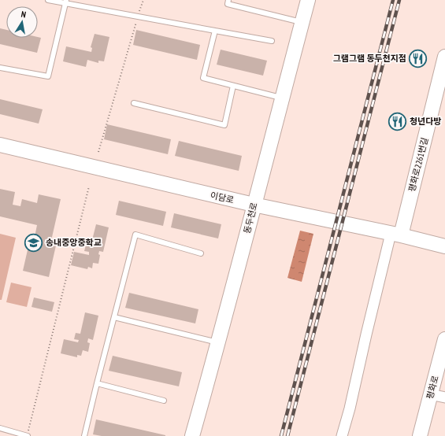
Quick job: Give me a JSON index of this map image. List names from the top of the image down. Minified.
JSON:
{"streets":{"street":["평화로2261번길","이담로","동두천로","평화로"]},"crossings":[["평화로2261번길","이담로"],["이담로","동두천로"]],"places":{"restaurant":["그램그램 동두천지점","청년다방"],"school or university":["송내중앙중학교"]},"north":"top"}
